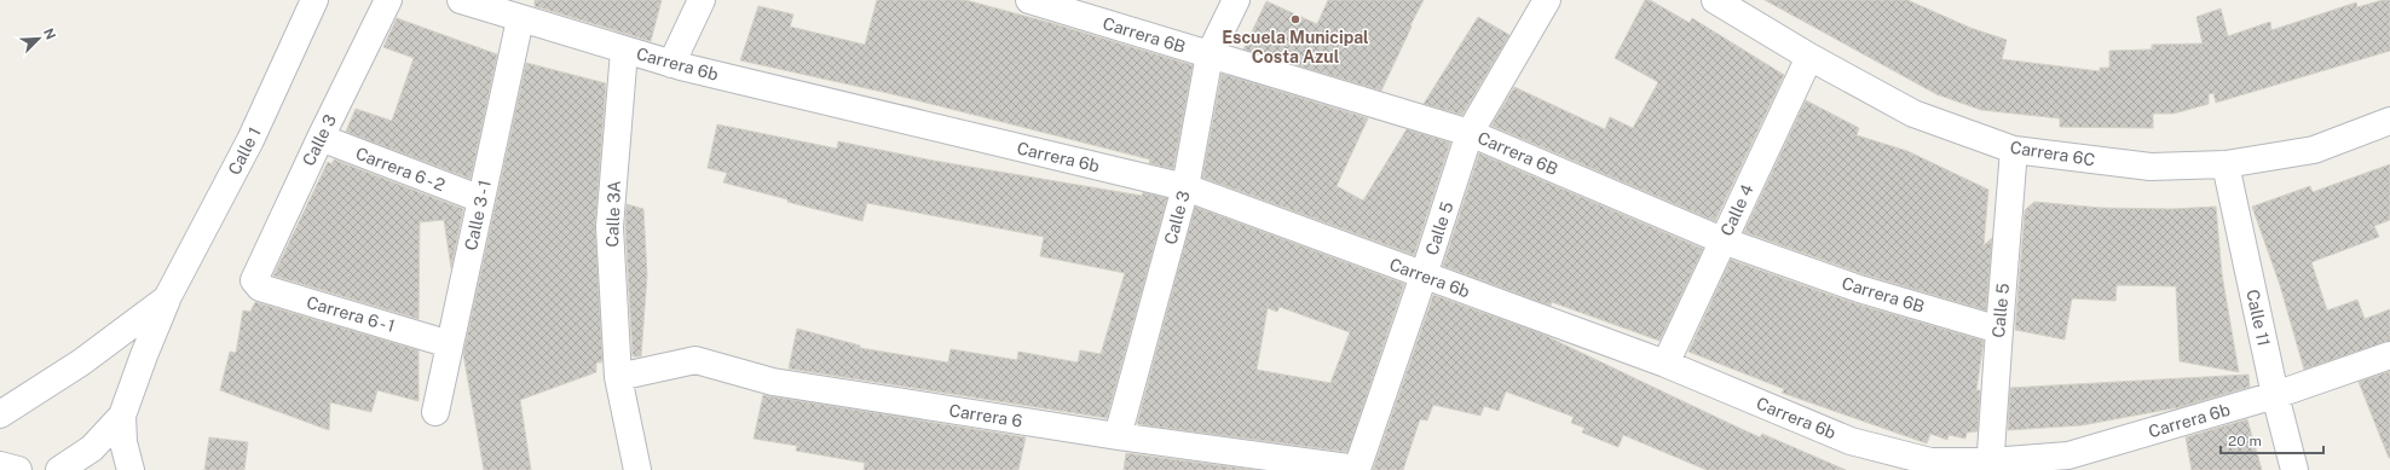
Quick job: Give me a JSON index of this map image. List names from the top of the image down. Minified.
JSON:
{"streets":{"street":["Carrera 6B","Carrera 6b","Calle 3","Calle 1","Carrera 6C","Carrera 6 - 2","Calle 4","Calle 3A","Calle 3 - 1","Calle 5","Carrera 6 - 1","Calle 11","Carrera 6"]},"crossings":[["Carrera 6B","Calle 3"],["Carrera 6B","Calle 4"],["Carrera 6B","Calle 5"],["Carrera 6b","Calle 3"],["Carrera 6b","Calle 4"],["Carrera 6b","Calle 3A"],["Carrera 6b","Calle 3 - 1"],["Carrera 6b","Calle 5"],["Carrera 6b","Calle 11"],["Calle 3","Carrera 6 - 2"],["Calle 3","Carrera 6 - 1"],["Calle 3","Carrera 6"],["Carrera 6C","Calle 4"],["Carrera 6C","Calle 5"],["Carrera 6C","Calle 11"],["Carrera 6 - 2","Calle 3 - 1"],["Calle 3A","Carrera 6"],["Calle 3 - 1","Carrera 6 - 1"],["Calle 5","Carrera 6"]],"places":["Escuela Municipal Costa Azul"],"scale_bar":"20 m","north":"top right"}
